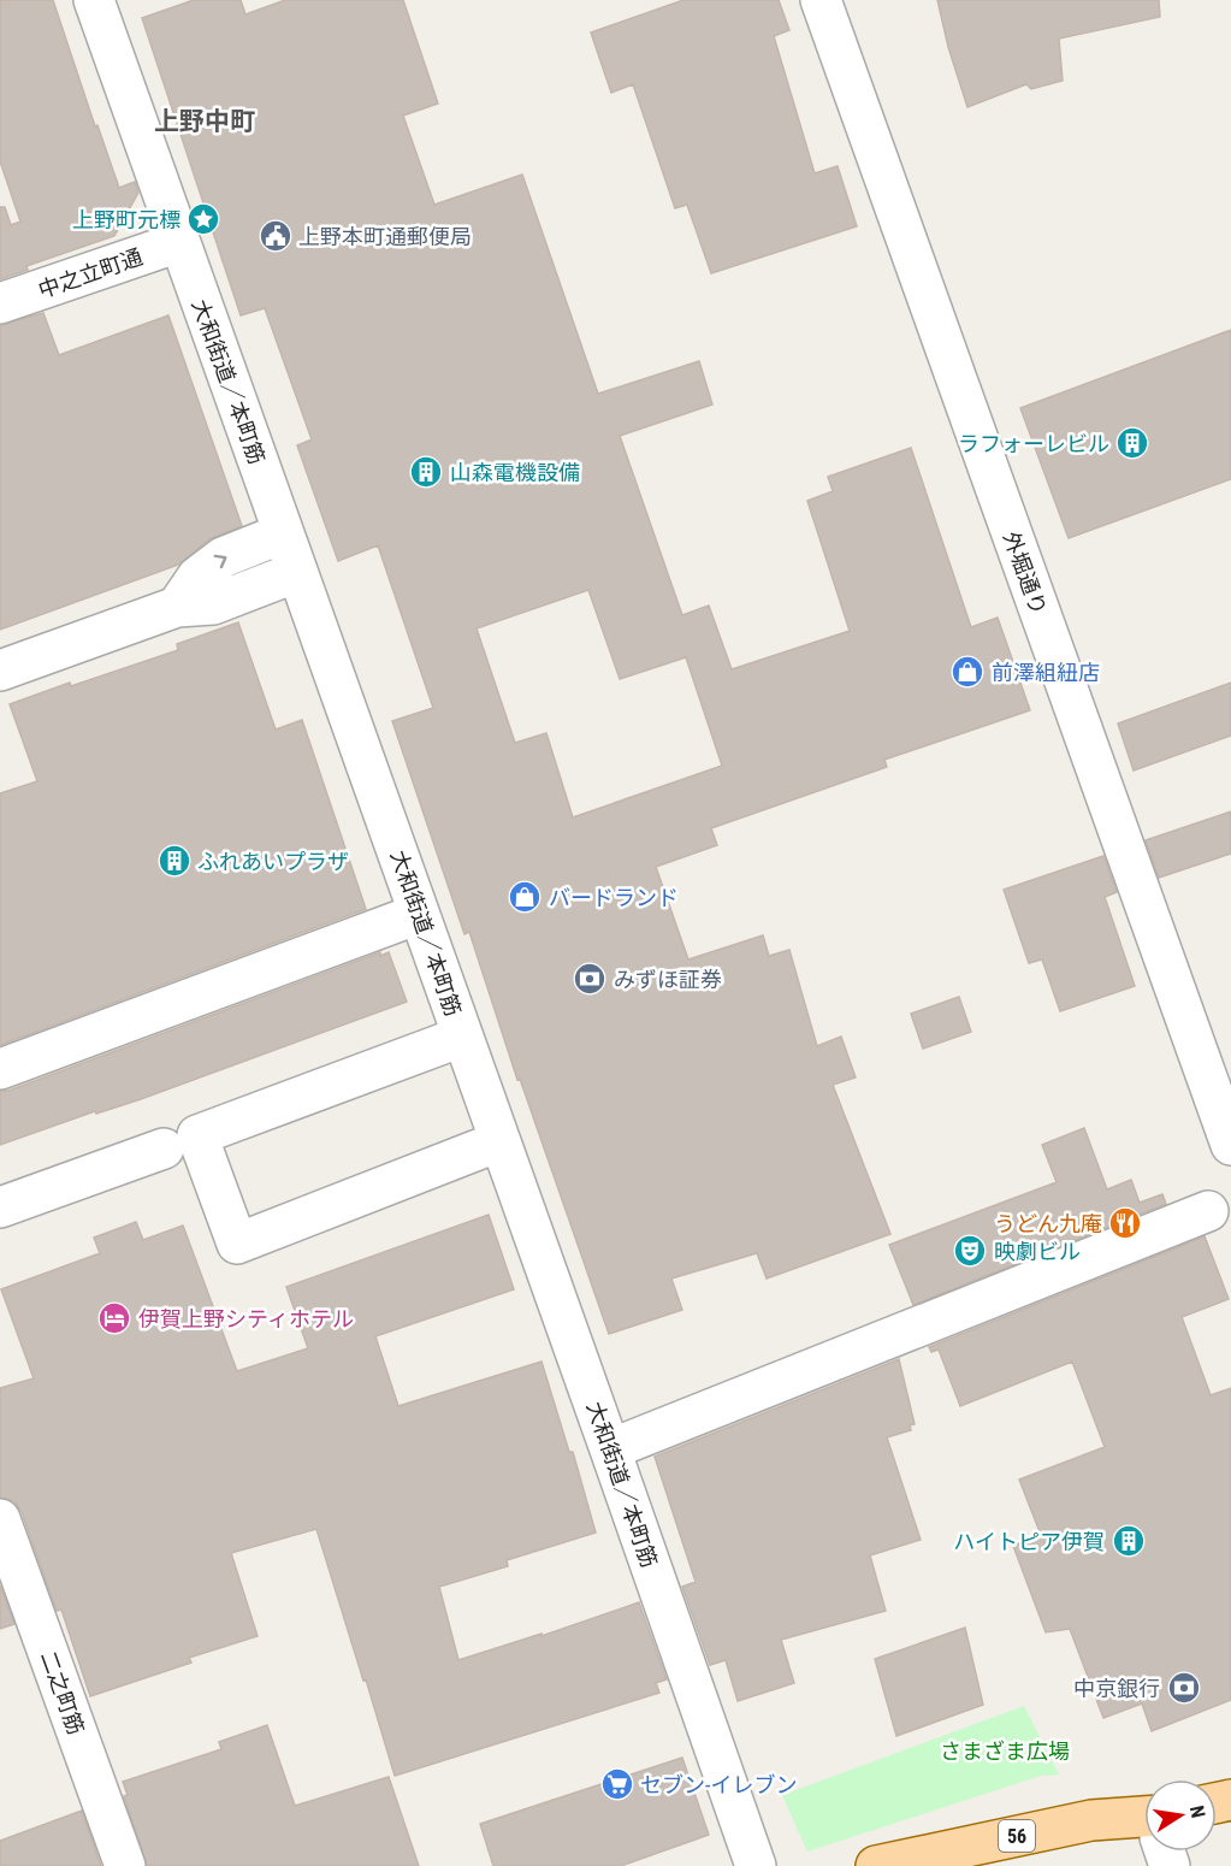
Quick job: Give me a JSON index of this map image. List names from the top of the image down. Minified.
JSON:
{"streets":{"main road":["56"],"street":["中之立町通","大和街道／本町筋","外堀通り","二之町筋"]},"crossings":[["中之立町通","大和街道／本町筋"]],"districts":["上野中町"],"parks":["さまざま広場"],"places":{"place":["上野町元標"],"public building":["上野本町通郵便局"],"building":["ラフォーレビル","山森電機設備","ふれあいプラザ","ハイトピア伊賀"],"shop":["前澤組紐店","バードランド"],"bank":["みずほ証券","中京銀行"],"restaurant":["うどん九庵"],"theatre":["映劇ビル"],"hotel":["伊賀上野シティホテル"],"supermarket":["セブン-イレブン"]},"north":"right"}
